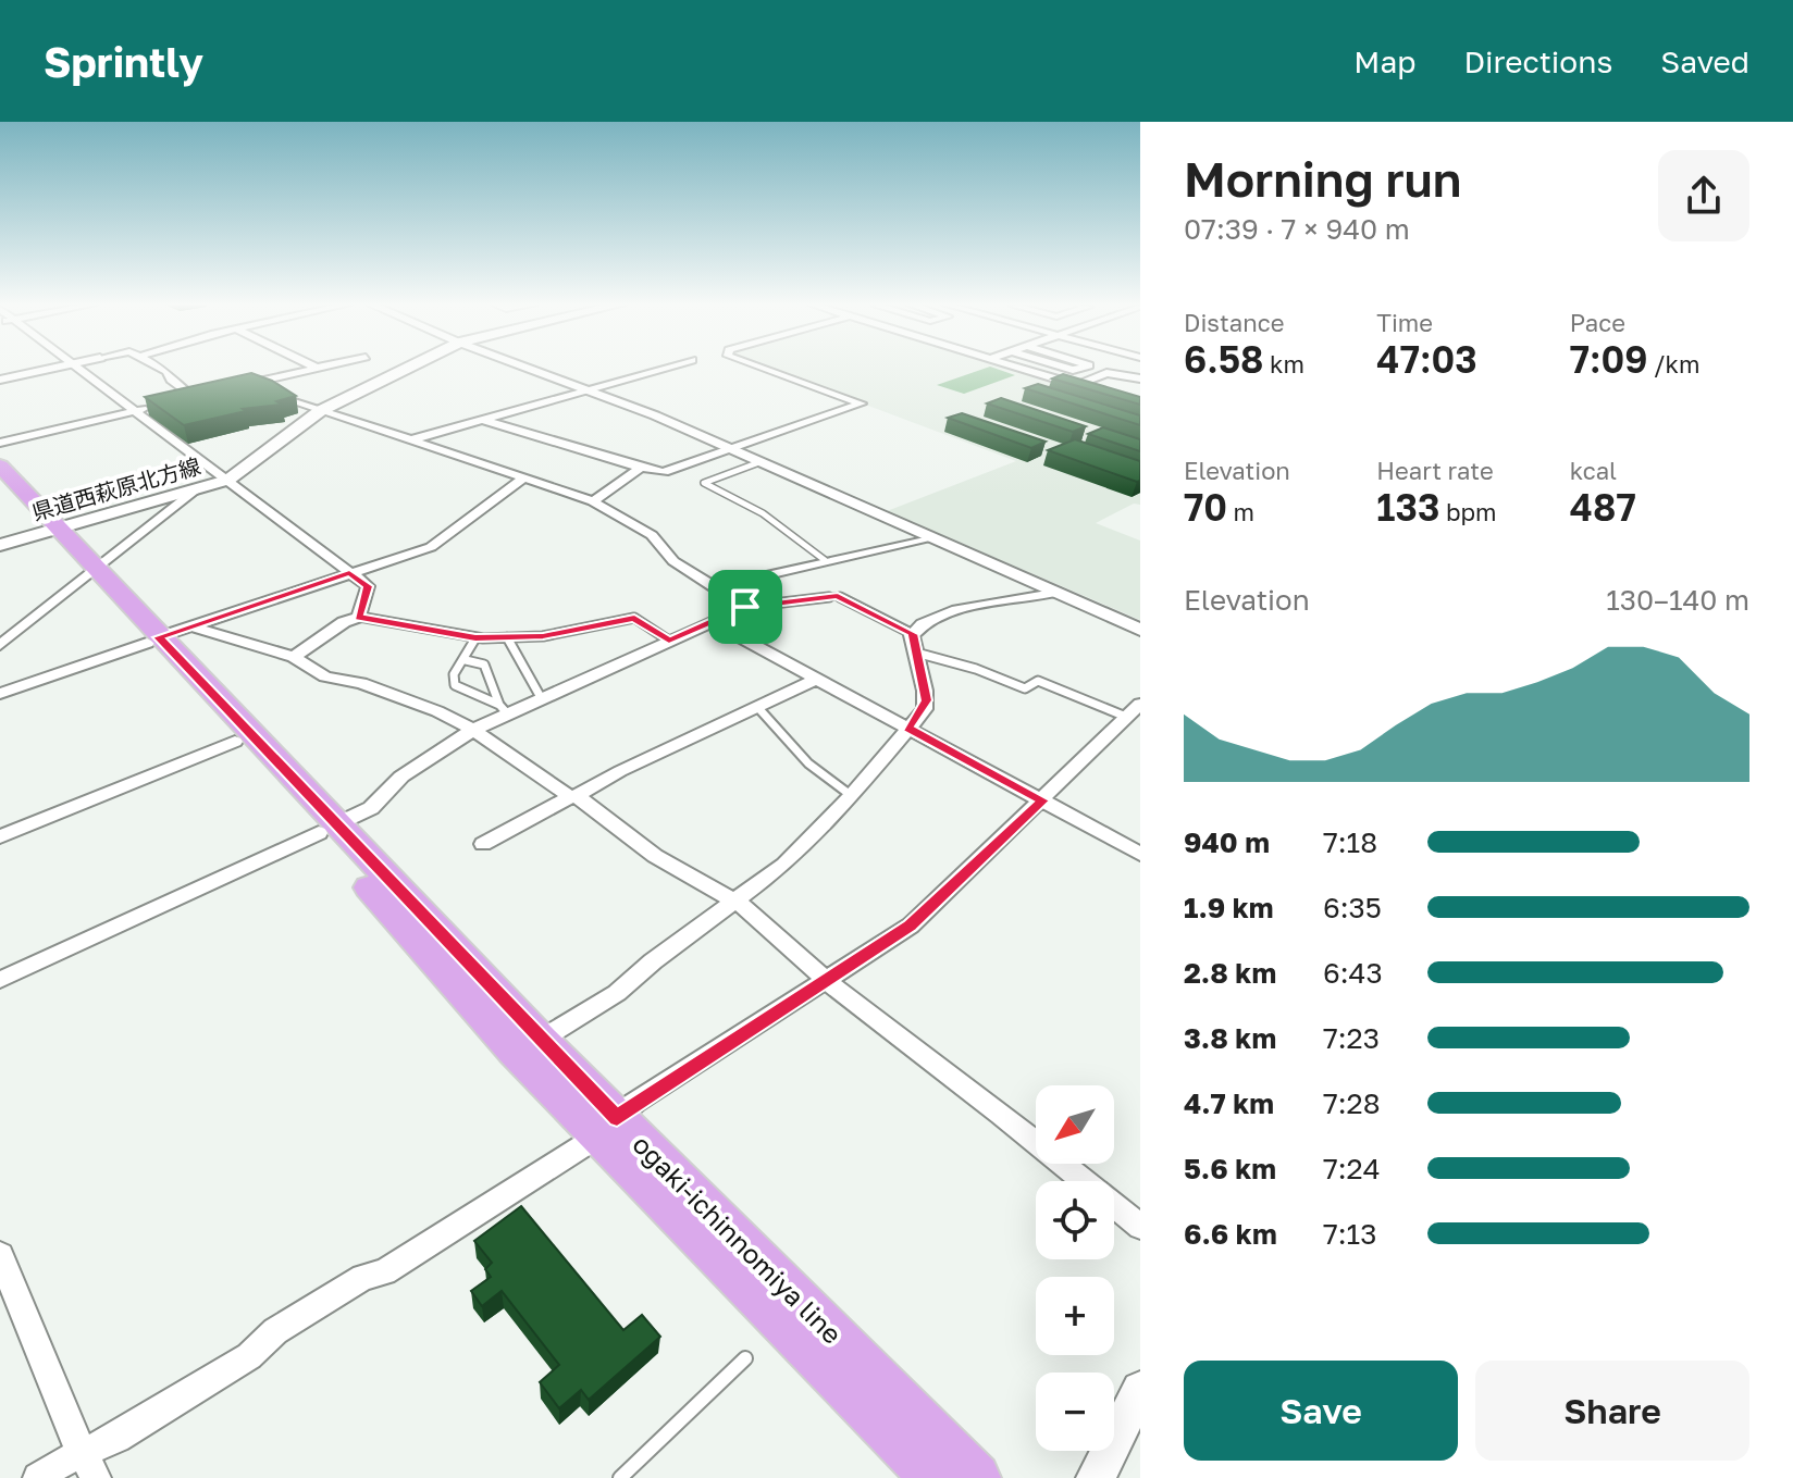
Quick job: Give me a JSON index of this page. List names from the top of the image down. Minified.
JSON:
{"streets":{"main road":["県道西萩原北方線","ogaki-ichinnomiya line"]},"crossings":[["県道西萩原北方線","ogaki-ichinnomiya line"]],"north":"bottom left","page":{"header":"Sprintly","nav":["Map","Directions","Saved"],"heading":["Morning run","07:39 · 7 × 940 m"],"stats":[["Distance","6.58 km"],["Time","47:03"],["Pace","7:09 /km"],["Elevation","70 m"],["Heart rate","133 bpm"],["kcal","487"]],"chart":["Elevation","130–140 m"],"list":[{"name":"940 m","note":"7:18"},{"name":"1.9 km","note":"6:35"},{"name":"2.8 km","note":"6:43"},{"name":"3.8 km","note":"7:23"},{"name":"4.7 km","note":"7:28"},{"name":"5.6 km","note":"7:24"},{"name":"6.6 km","note":"7:13"}],"map_buttons":["+","−"],"buttons":["Save","Share"]}}
